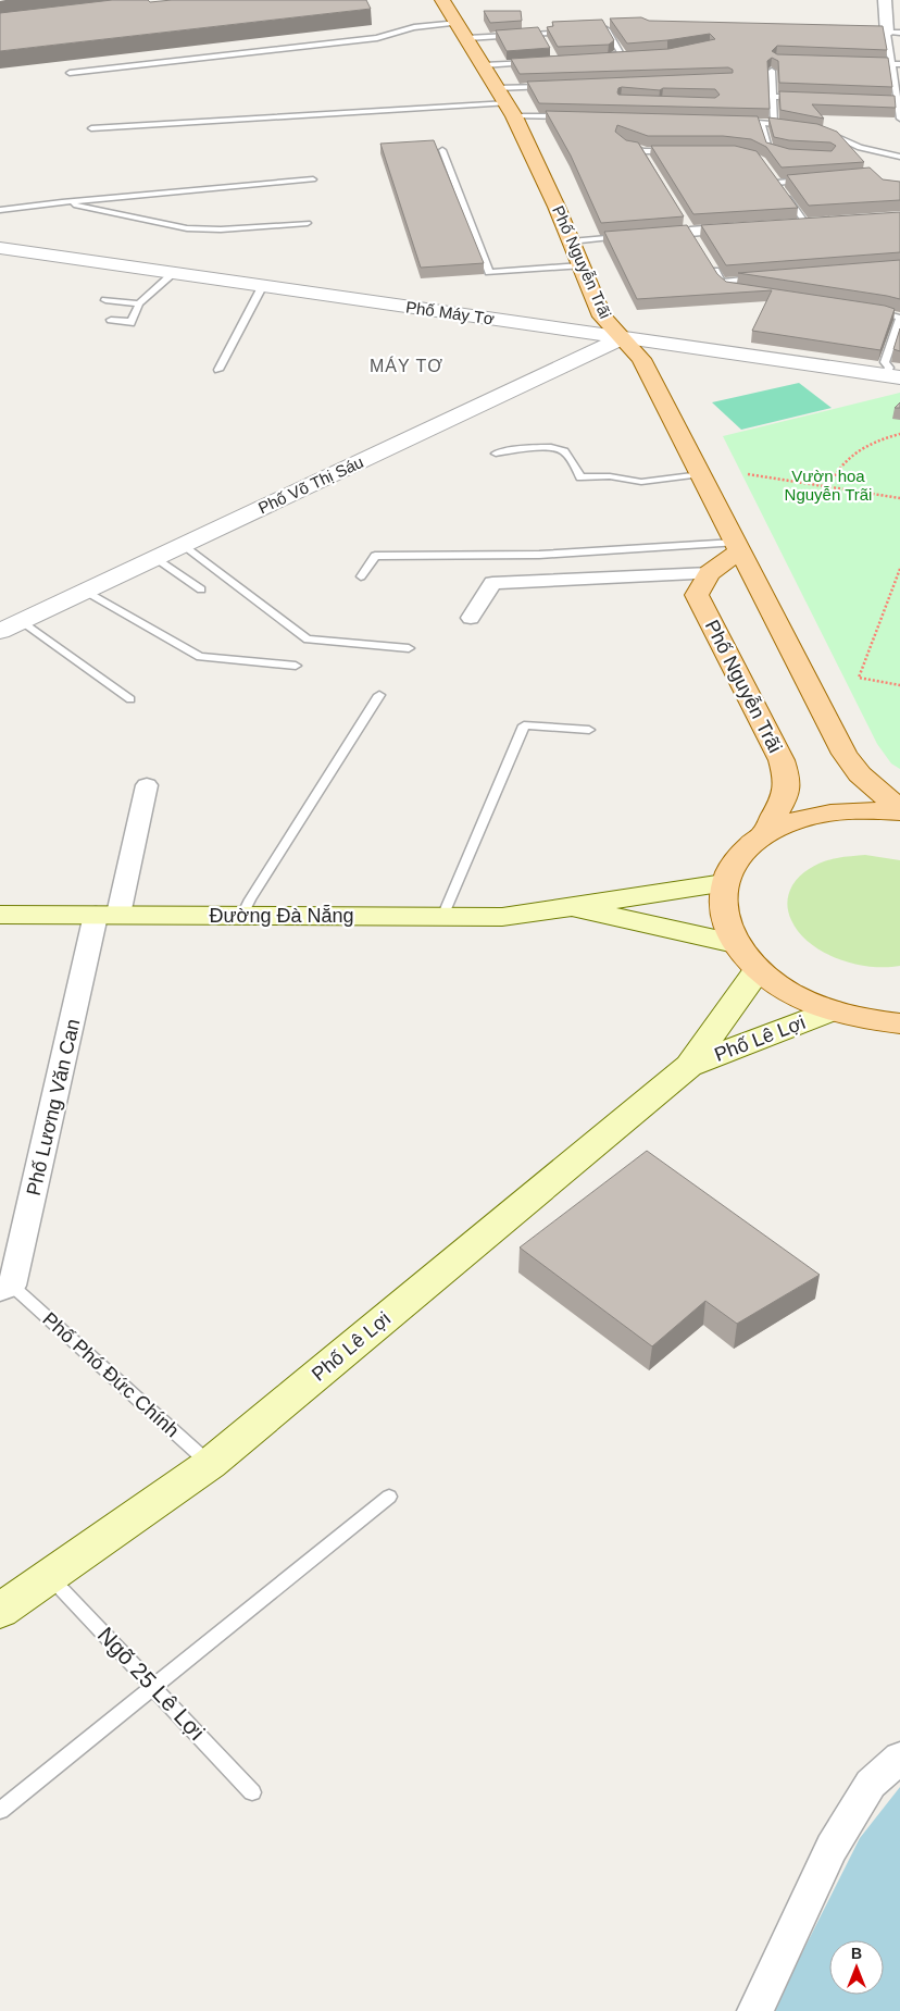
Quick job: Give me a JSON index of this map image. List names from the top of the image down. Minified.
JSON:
{"streets":{"main road":["Phố Nguyễn Trãi","Đường Đà Nẵng","Phố Lê Lợi"],"street":["Phố Máy Tơ","Phố Võ Thị Sáu","Phố Lương Văn Can"],"lane":["Phố Phó Đức Chính","Ngõ 25 Lê Lợi"]},"crossings":[["Phố Nguyễn Trãi","Phố Máy Tơ"],["Phố Nguyễn Trãi","Phố Võ Thị Sáu"],["Phố Máy Tơ","Phố Võ Thị Sáu"],["Đường Đà Nẵng","Phố Lương Văn Can"],["Phố Lê Lợi","Phố Phó Đức Chính"],["Phố Lê Lợi","Ngõ 25 Lê Lợi"],["Phố Lương Văn Can","Phố Phó Đức Chính"]],"districts":["MÁY TƠ"],"parks":["Vườn hoa Nguyễn Trãi"],"north":"top"}
